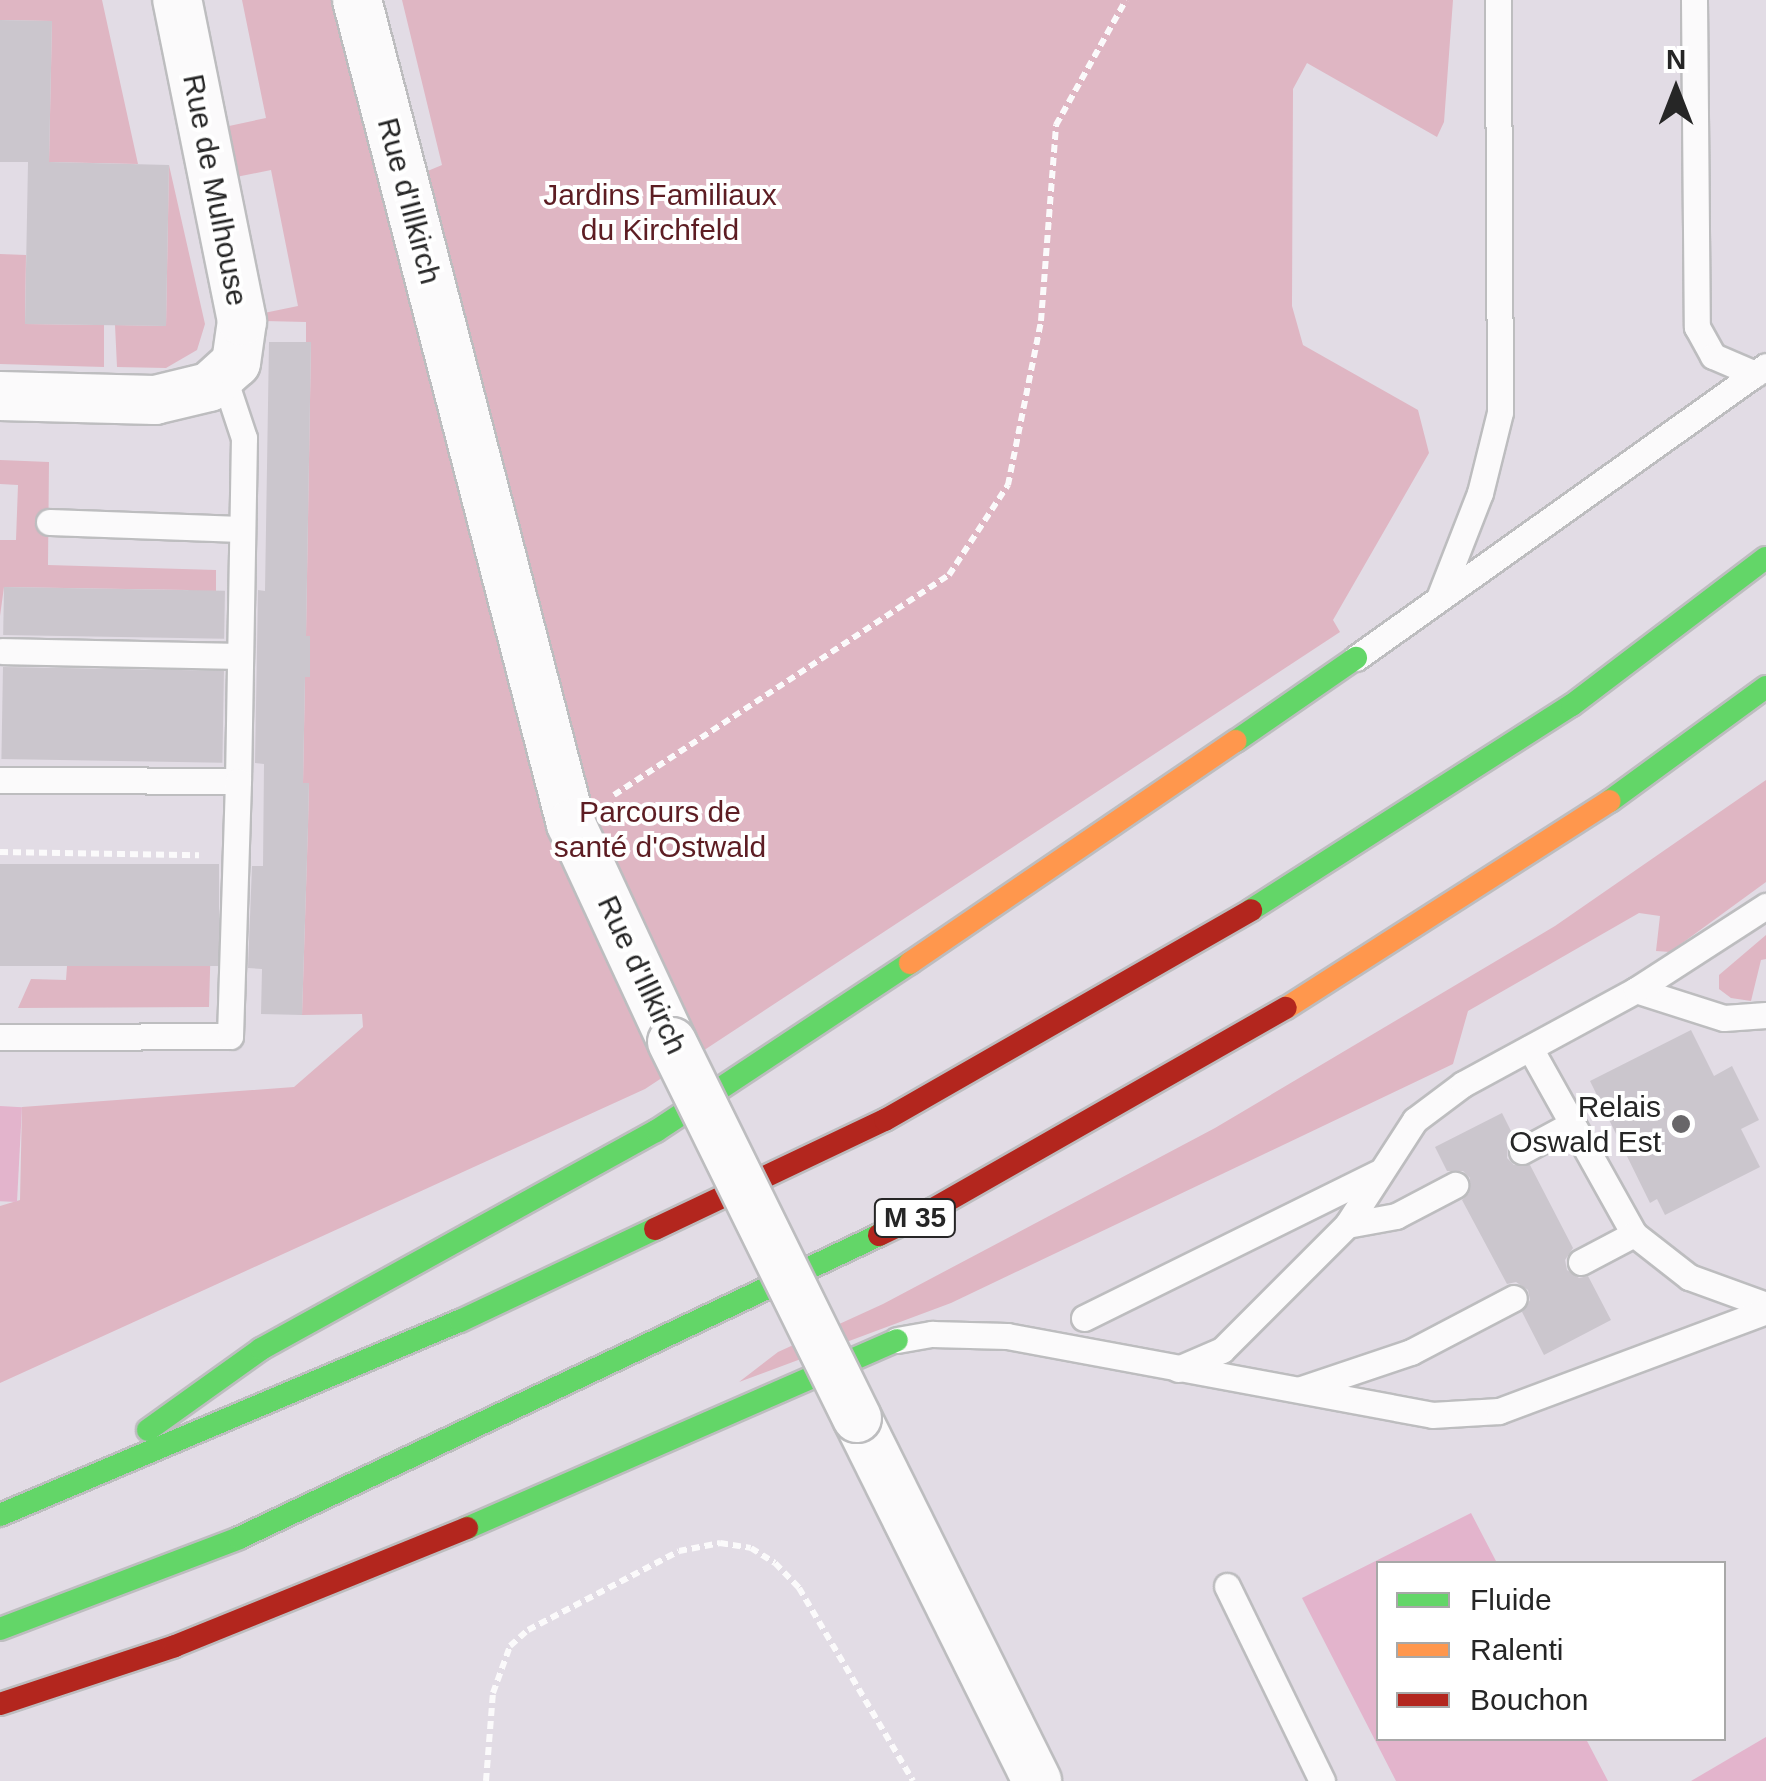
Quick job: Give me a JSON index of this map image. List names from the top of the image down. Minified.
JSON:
{"streets":{"highway":["M 35"],"street":["Rue de Mulhouse","Rue d'Illkirch"]},"parks":["Jardins Familiaux du Kirchfeld","Parcours de santé d'Ostwald"],"places":["Relais Oswald Est"],"legend":["Fluide","Ralenti","Bouchon"],"north":"top"}
